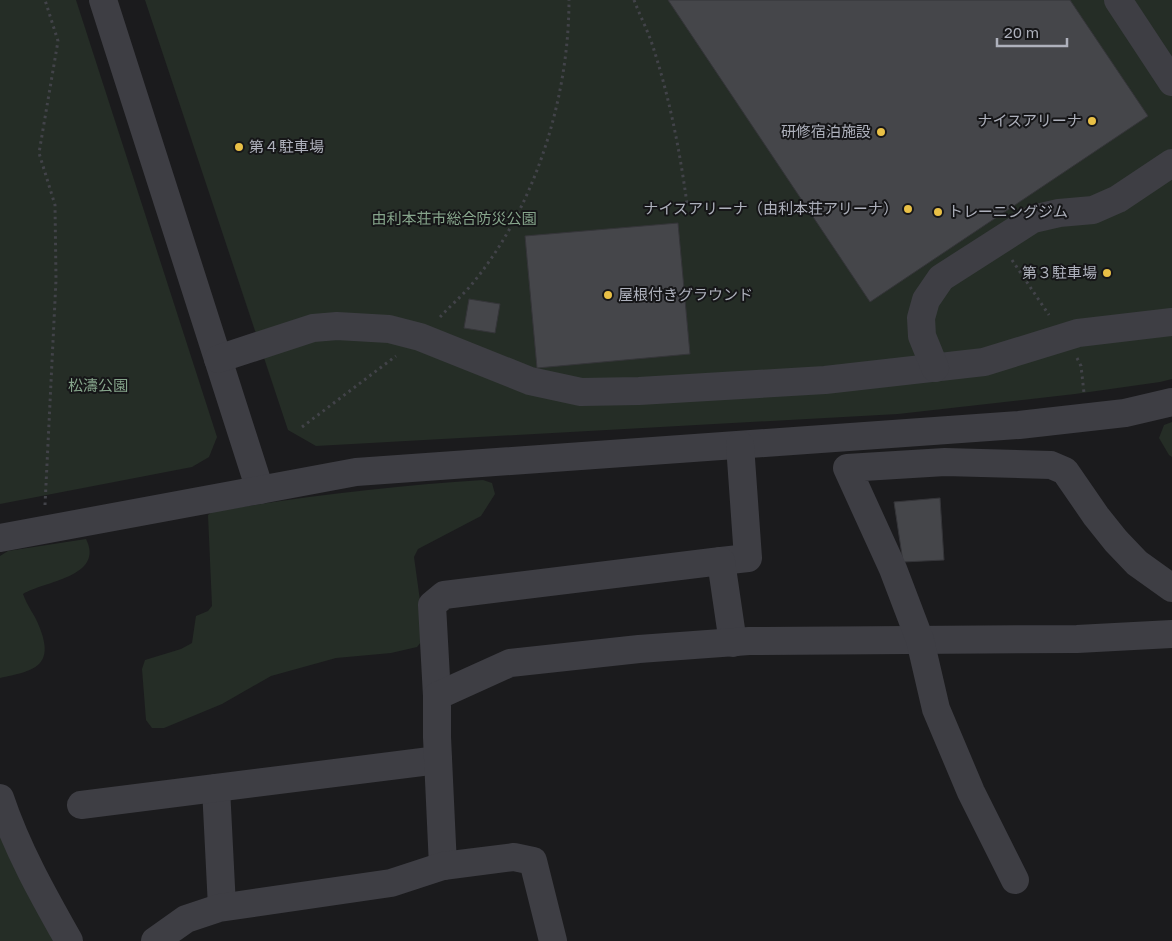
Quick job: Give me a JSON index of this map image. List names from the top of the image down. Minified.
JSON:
{"parks":["由利本荘市総合防災公園","松濤公園"],"places":["ナイスアリーナ","研修宿泊施設","第４駐車場","ナイスアリーナ（由利本荘アリーナ）","トレーニングジム","第３駐車場","屋根付きグラウンド"],"scale_bar":"20 m"}
